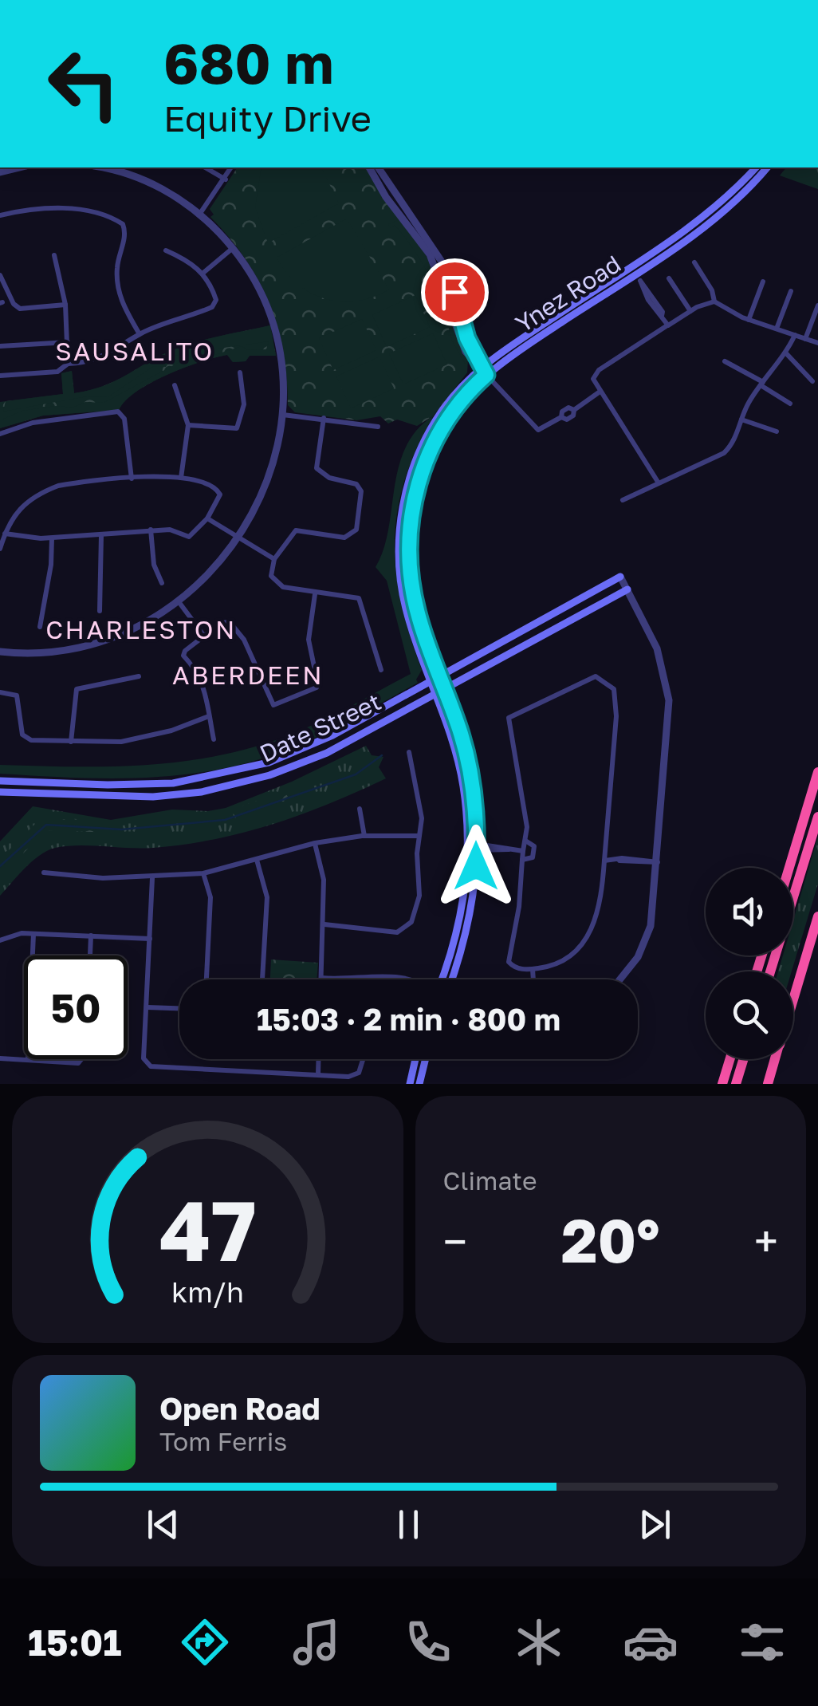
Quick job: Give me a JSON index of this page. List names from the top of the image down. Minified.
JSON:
{"streets":{"main road":["Ynez Road","Date Street"]},"crossings":[["Ynez Road","Date Street"]],"districts":["SAUSALITO","CHARLESTON","ABERDEEN"],"page":{"turn":["680 m","Equity Drive"],"limit":"50","trip":"15:03 · 2 min · 800 m","tile":"Climate","heat":["−","20°","+"],"song":["Open Road","Tom Ferris"],"tabs":"15:01","gauge":["47","km/h"]}}
